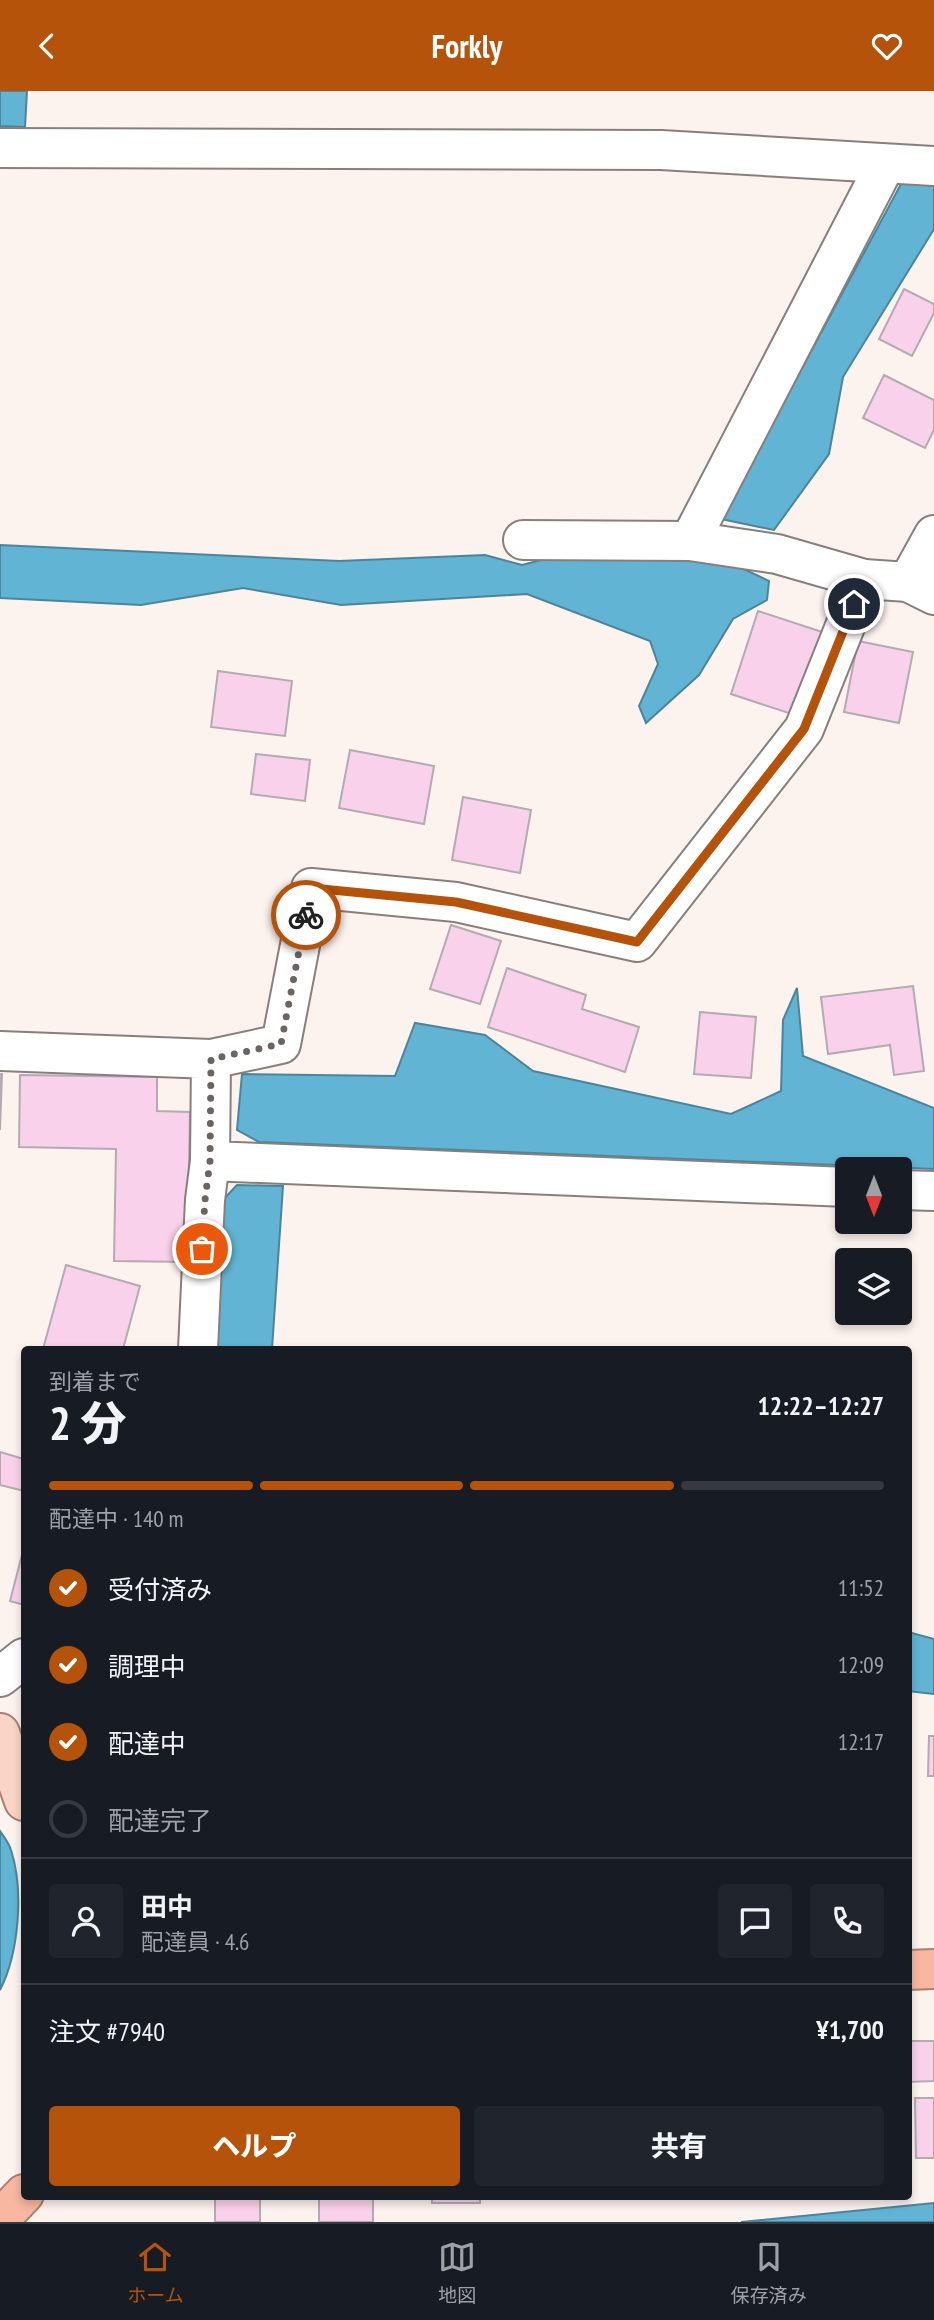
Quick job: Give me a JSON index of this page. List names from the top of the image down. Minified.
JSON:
{"north":"bottom","page":{"header":"Forkly","heading":["2 分","到着まで","12:22–12:27"],"panel":["田中","配達員 · 4.6","注文 #7940","¥1,700"],"bar":"配達中 · 140 m","list":[["受付済み","11:52"],["調理中","12:09"],["配達中","12:17"],"配達完了"],"buttons":["ヘルプ","共有"],"tabs":["ホーム","地図","保存済み"]}}
